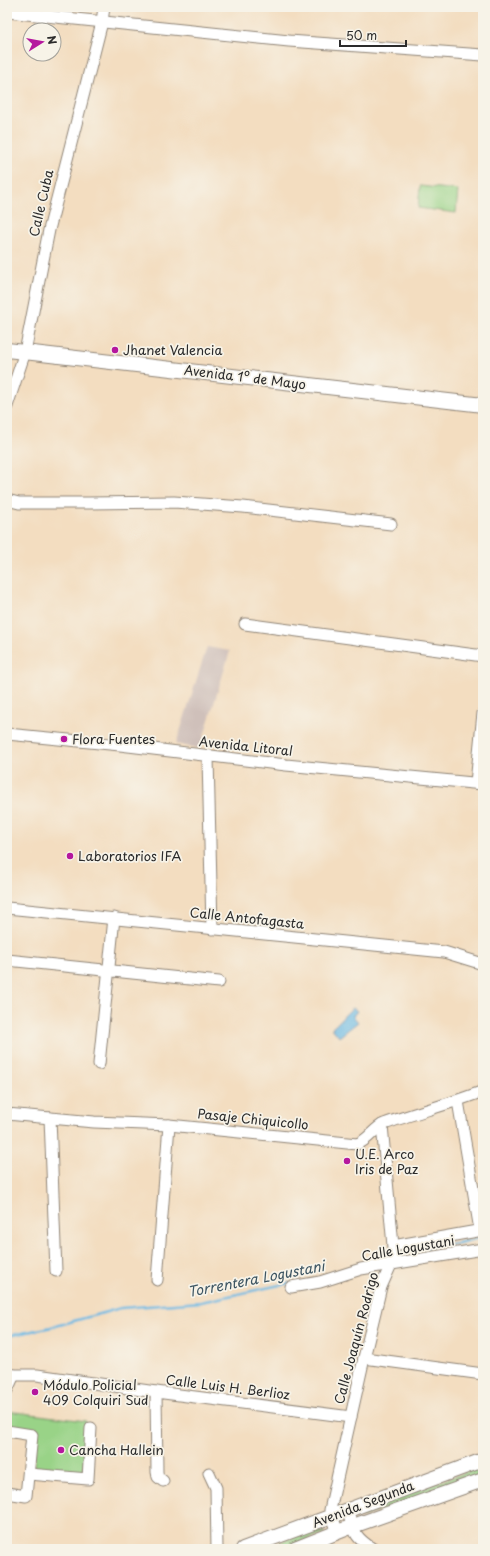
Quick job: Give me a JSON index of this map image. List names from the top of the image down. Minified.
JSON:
{"streets":{"main road":["Avenida 1º de Mayo","Avenida Segunda"],"street":["Calle Cuba","Avenida Litoral","Calle Antofagasta","Pasaje Chiquicollo","Calle Logustani","Calle Joaquín Rodrigo","Calle Luis H. Berlioz"]},"crossings":[["Calle Cuba","Avenida 1º de Mayo"],["Pasaje Chiquicollo","Calle Joaquín Rodrigo"],["Calle Logustani","Calle Joaquín Rodrigo"],["Calle Joaquín Rodrigo","Calle Luis H. Berlioz"],["Calle Joaquín Rodrigo","Avenida Segunda"]],"water":["Torrentera Logustani"],"places":["Jhanet Valencia","Flora Fuentes","Laboratorios IFA","U.E. Arco Iris de Paz","Módulo Policial 409 Colquiri Sud","Cancha Hallein"],"scale_bar":"50 m","north":"right"}
